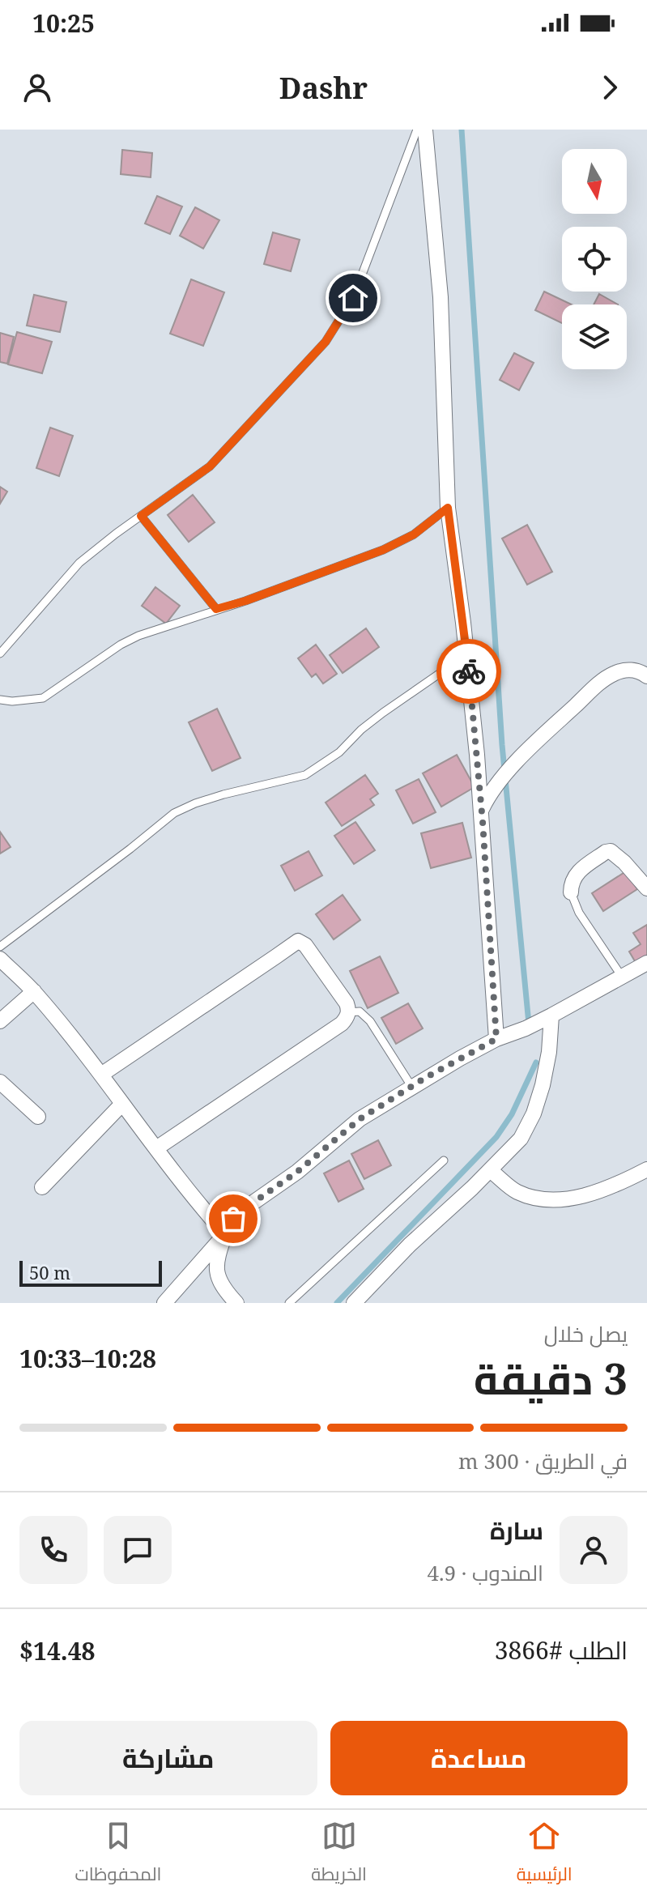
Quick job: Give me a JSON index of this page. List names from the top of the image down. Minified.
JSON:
{"scale_bar":"50 m","north":"bottom","page":{"status":"10:25","header":"Dashr","scale":"50 m","heading":["3 دقيقة","يصل خلال","10:28–10:33"],"panel":["سارة","المندوب · 4.9","الطلب #3866","$14.48"],"bar":"في الطريق · 300 m","buttons":["مساعدة","مشاركة"],"tabs":["الرئيسية","الخريطة","المحفوظات"]}}
